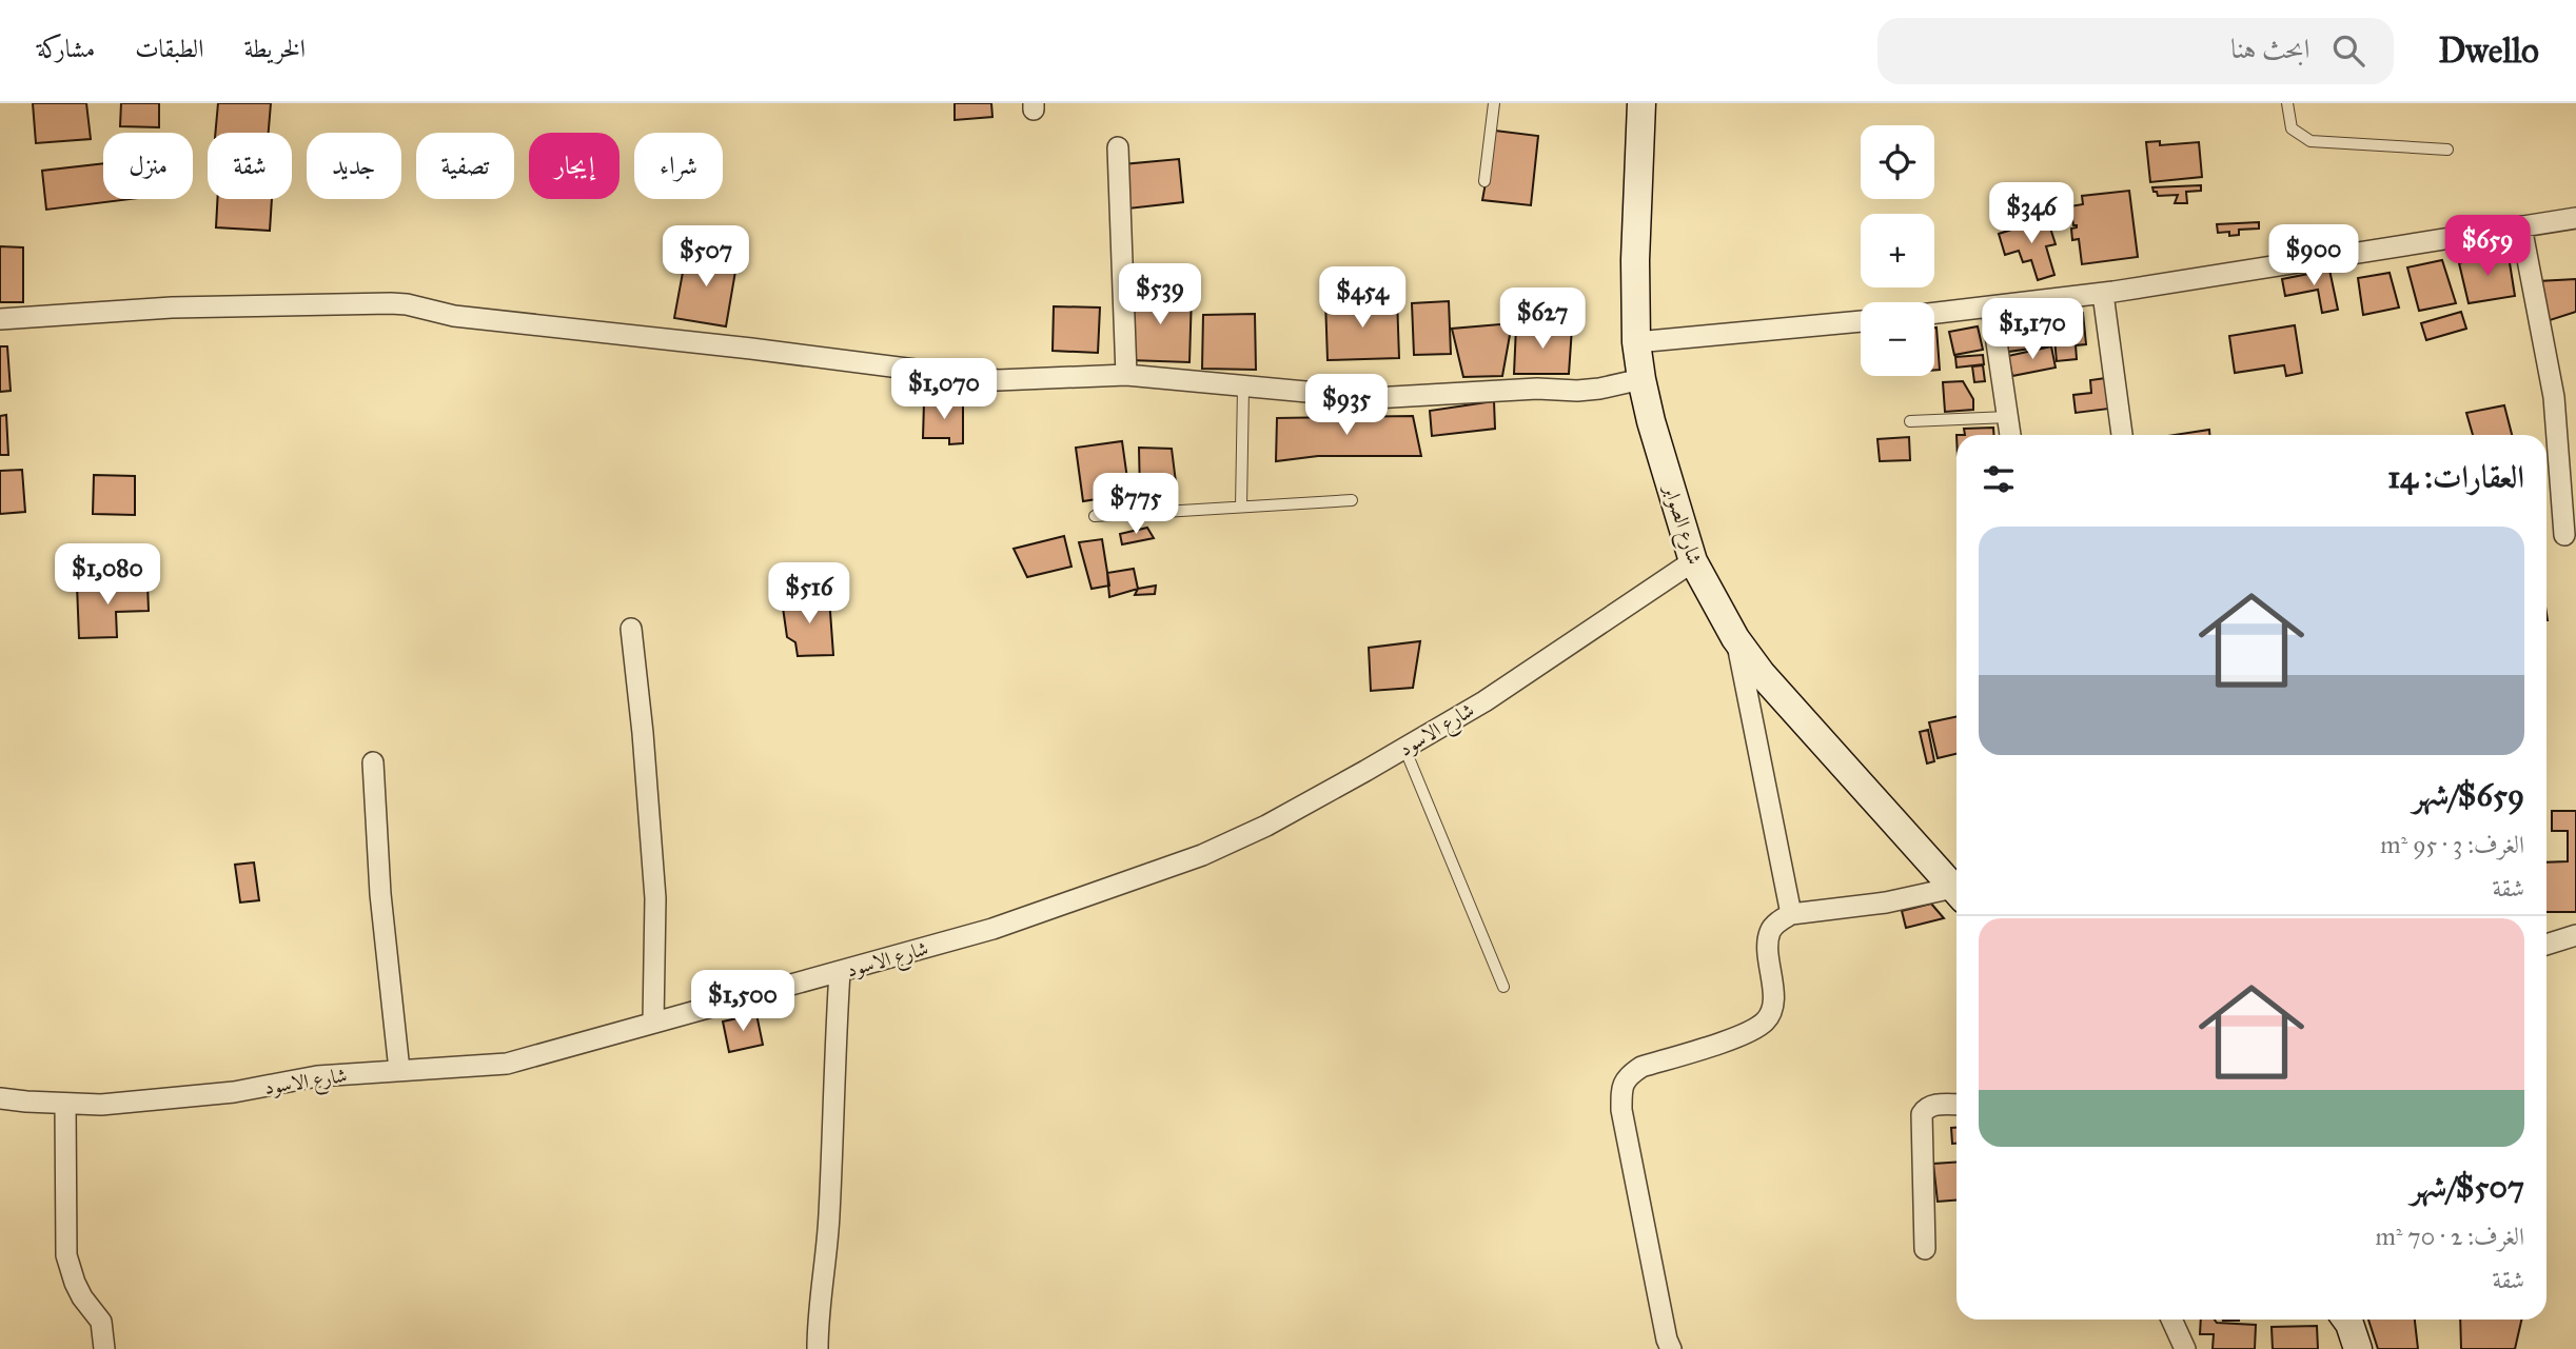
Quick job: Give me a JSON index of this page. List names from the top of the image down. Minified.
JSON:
{"streets":{"street":["شارع الصوابر","شارع الاسود"]},"crossings":[["شارع الصوابر","شارع الاسود"]],"page":{"header":"Dwello","search":"ابحث هنا","nav":["الخريطة","الطبقات","مشاركة"],"map_buttons":["+","−"],"chip":["شراء","إيجار","تصفية","جديد","شقة","منزل"],"price":["$346","$659","$900","$507","$539","$454","$627","$1,170","$1,070","$935","$775","$1,080","$516","$1,500"],"heading":"العقارات: 14","list":[{"name":"$659/شهر","note":"الغرف: 3 · 95 m² · شقة"},{"name":"$507/شهر","note":"الغرف: 2 · 70 m² · شقة"}]}}
